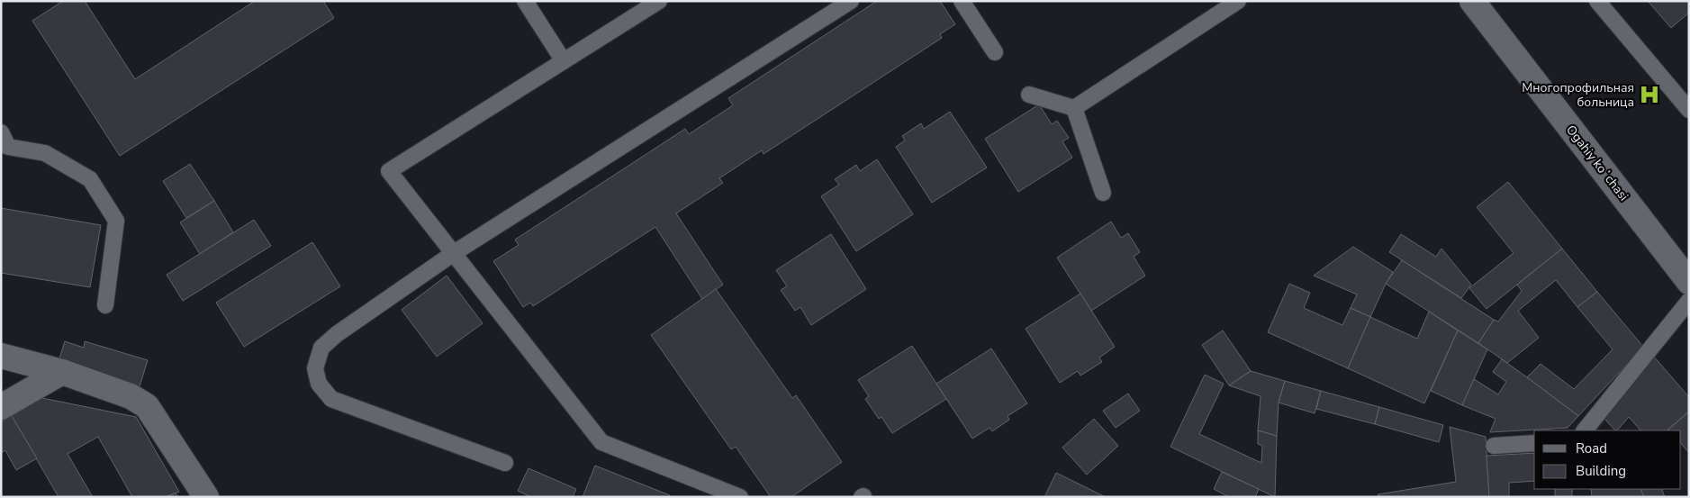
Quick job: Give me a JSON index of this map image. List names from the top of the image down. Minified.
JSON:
{"streets":{"street":["Ogahiy koʻchasi"]},"places":{"hospital":["Многопрофильная больница"]},"legend":["Road","Building"]}
